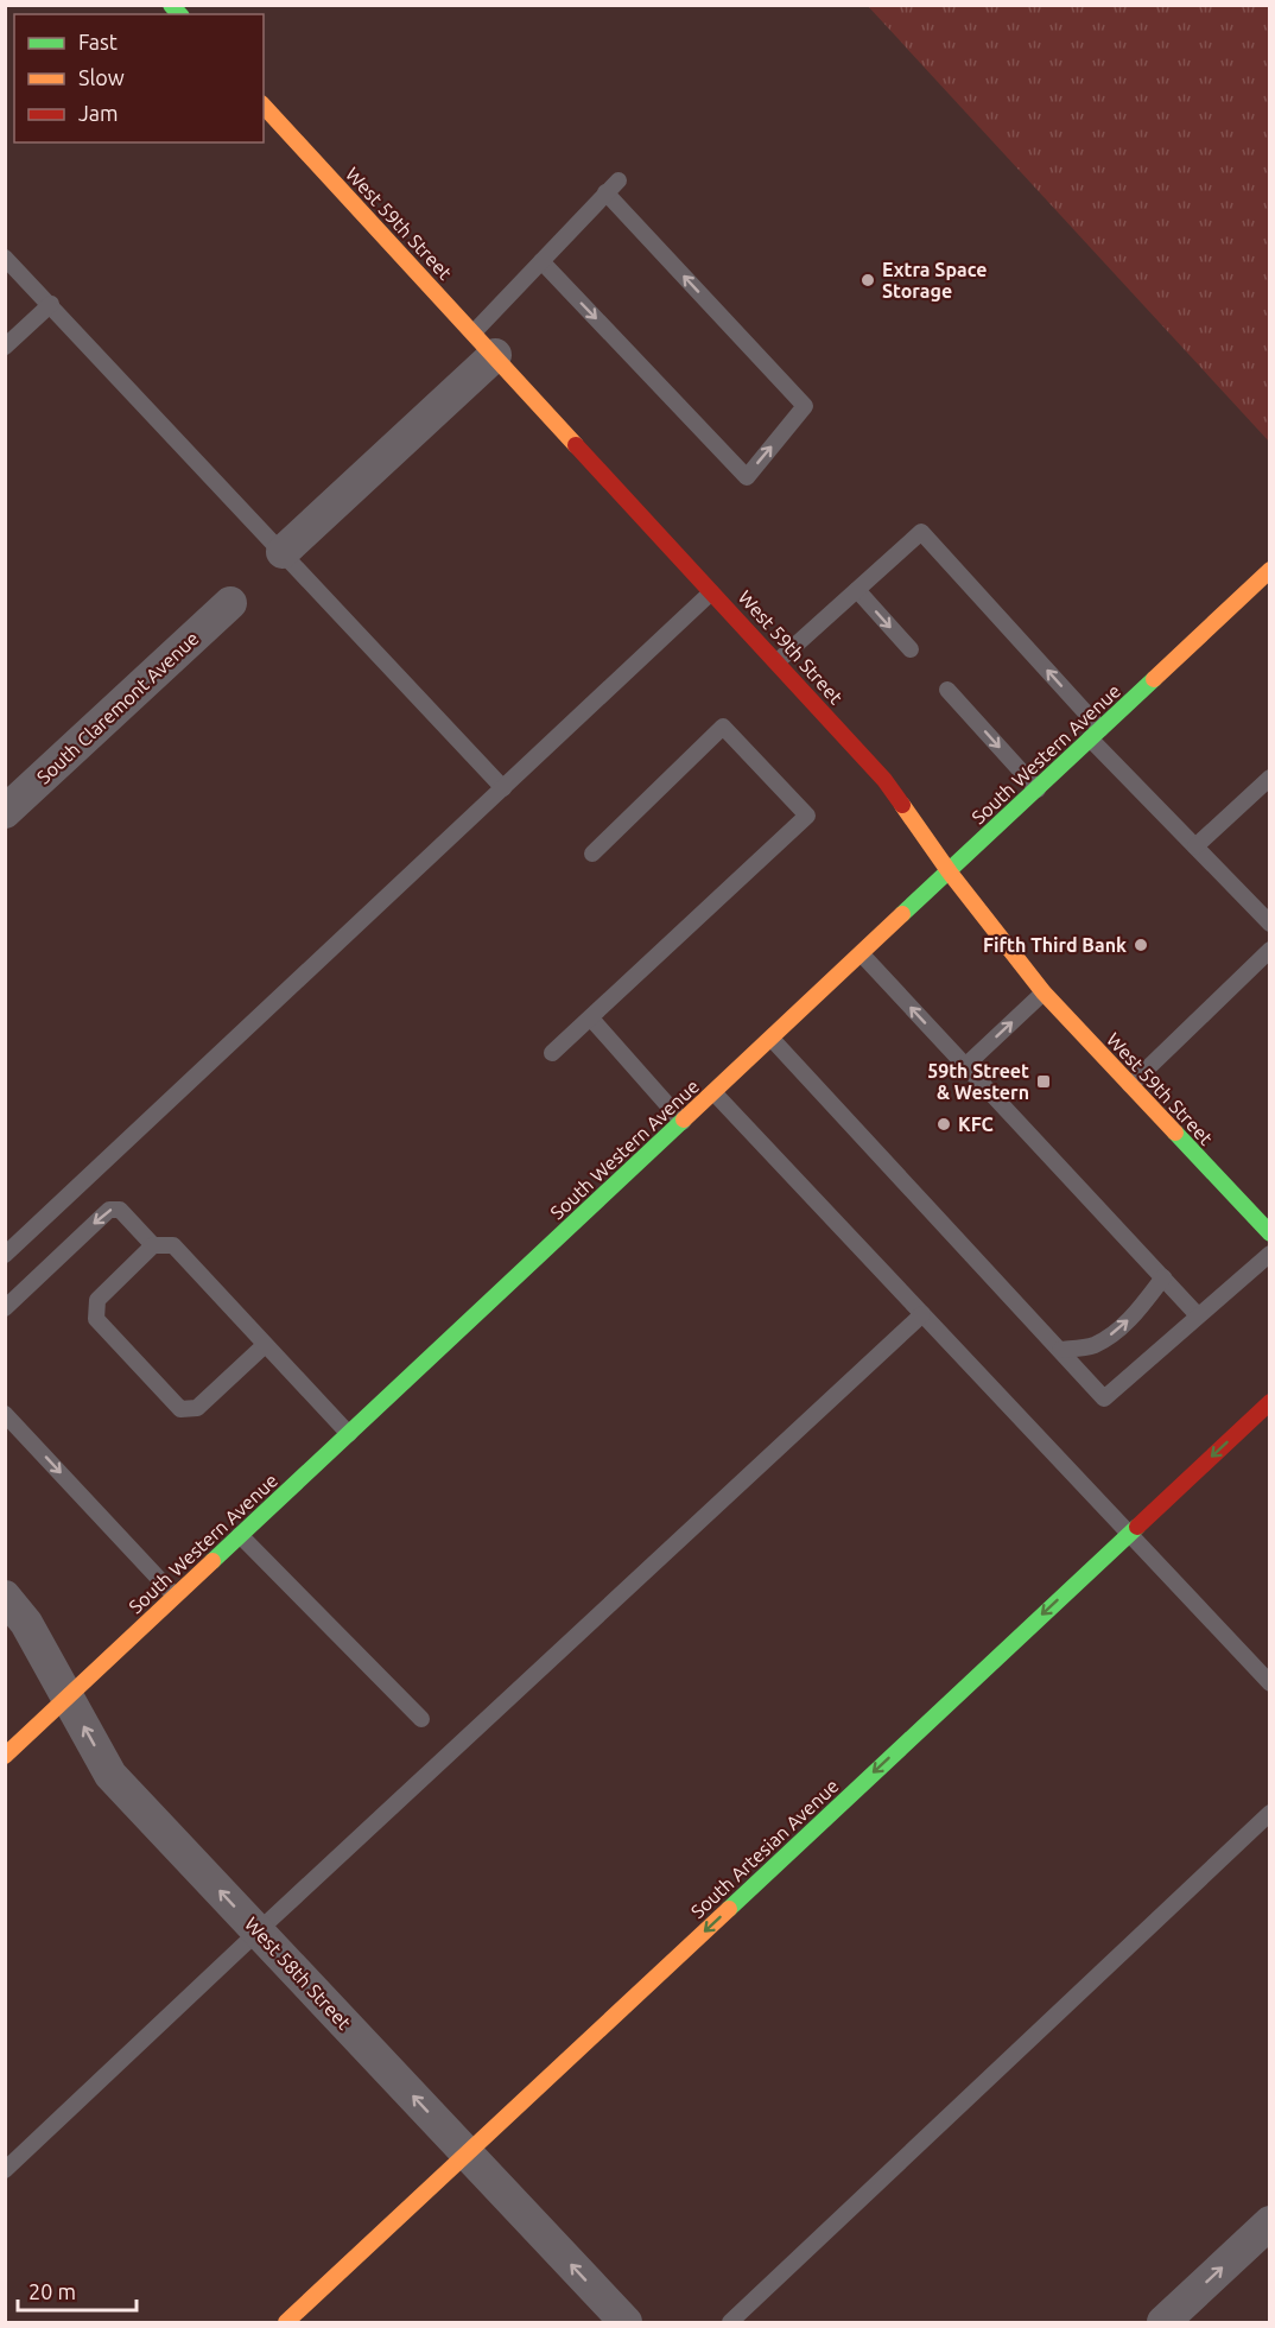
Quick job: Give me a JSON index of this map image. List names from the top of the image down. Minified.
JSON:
{"streets":{"street":["West 59th Street","South Claremont Avenue","South Western Avenue","South Artesian Avenue","West 58th Street"]},"crossings":[["West 59th Street","South Western Avenue"],["South Western Avenue","West 58th Street"],["South Artesian Avenue","West 58th Street"]],"one_way":["South Artesian Avenue","West 58th Street"],"places":{"other":["Extra Space Storage","Fifth Third Bank","KFC"],"transit":["59th Street & Western"]},"legend":["Fast","Slow","Jam"],"scale_bar":"20 m"}
